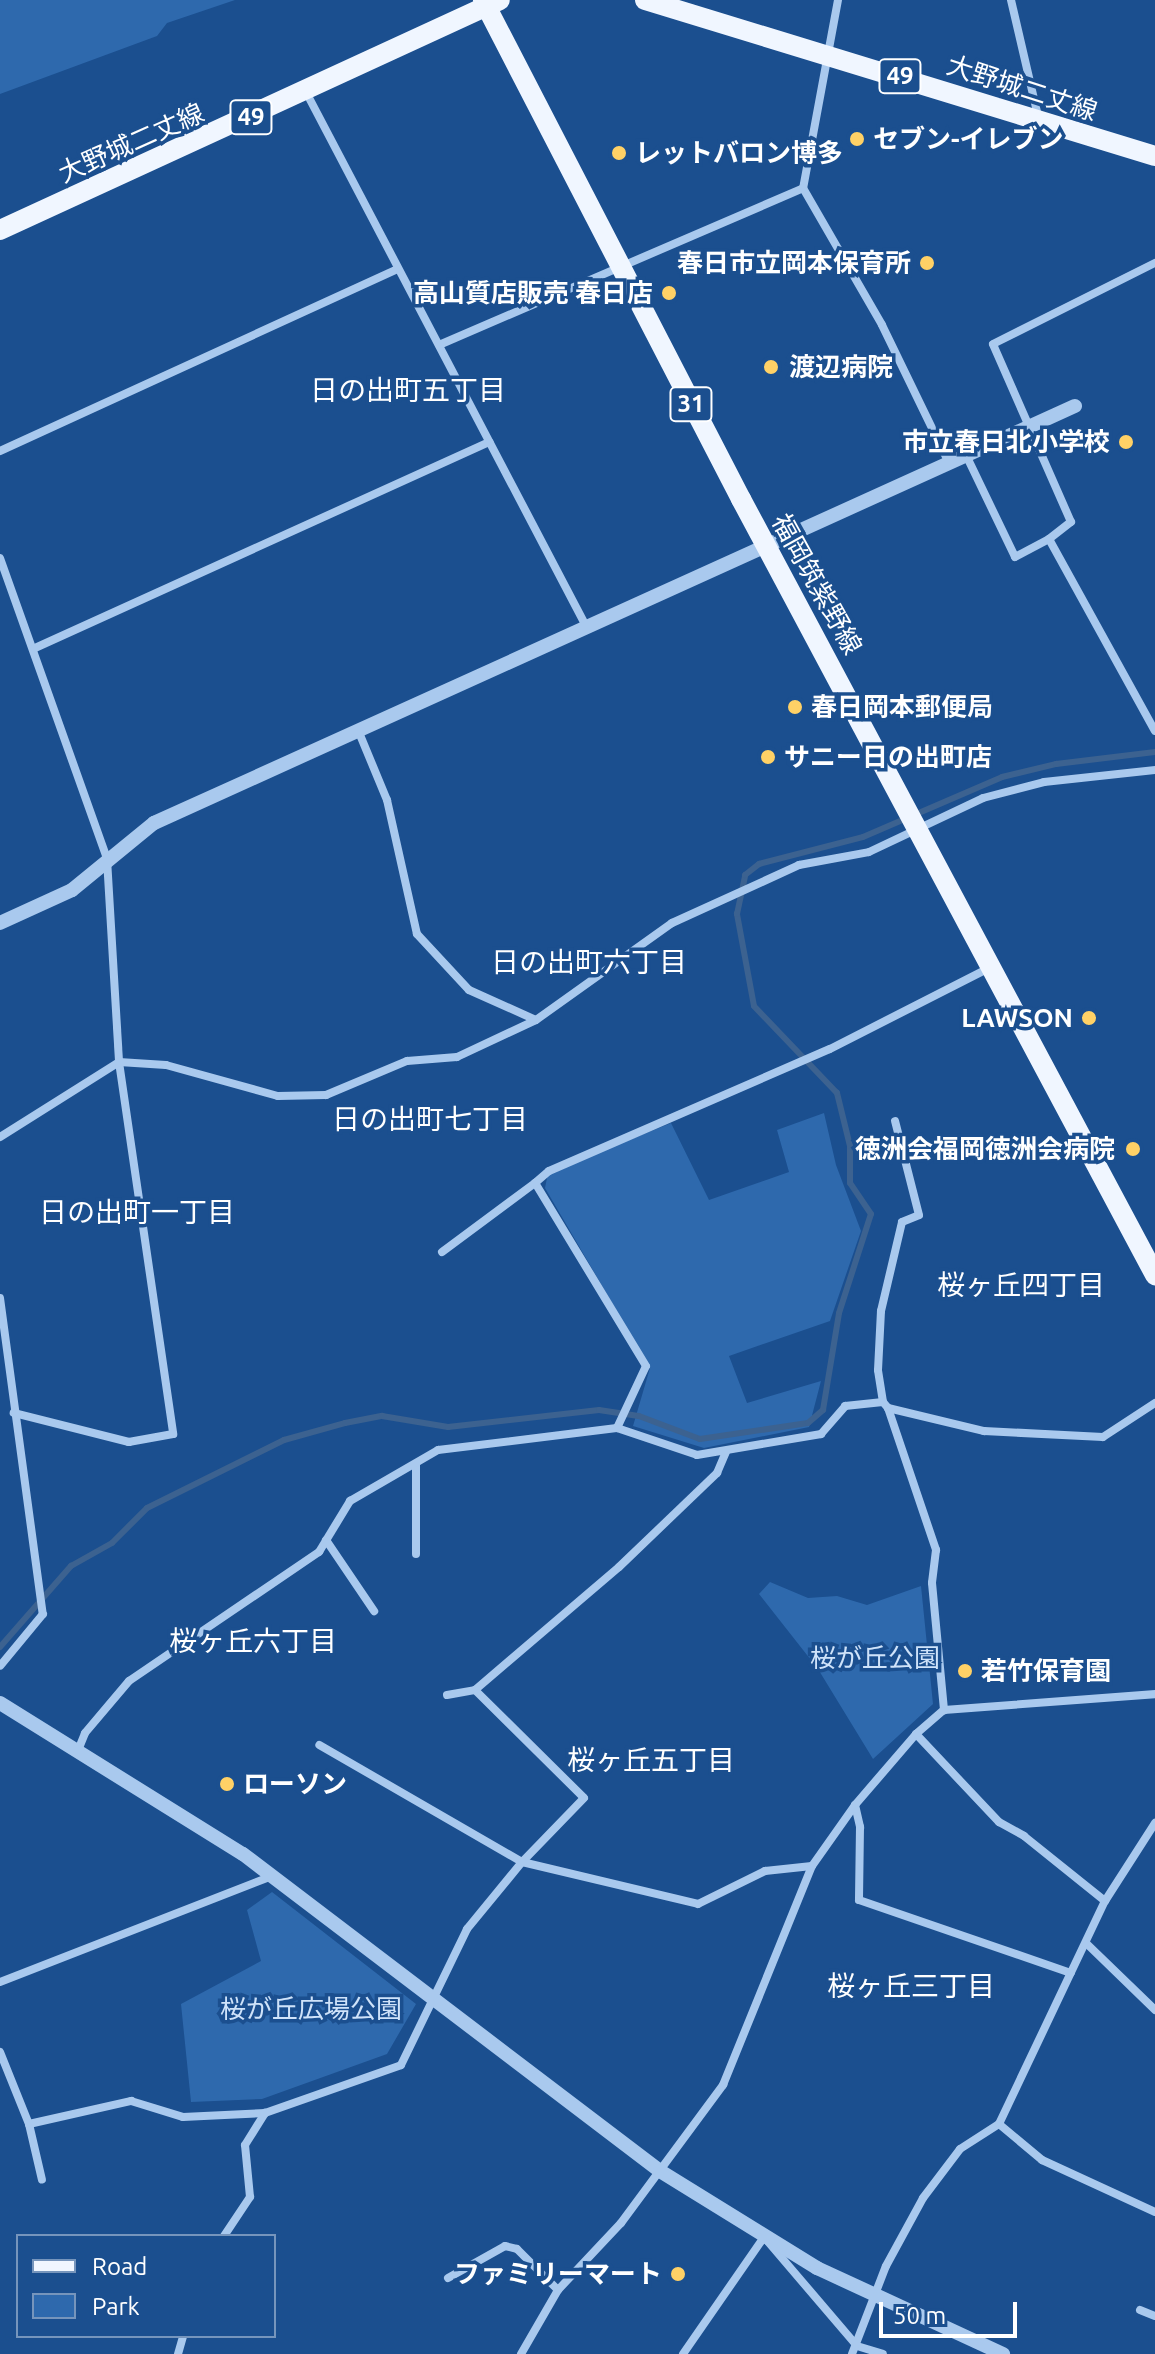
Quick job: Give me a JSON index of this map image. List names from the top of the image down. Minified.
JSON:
{"streets":{"main road":["49","大野城二丈線","31","福岡筑紫野線"]},"crossings":[["大野城二丈線","福岡筑紫野線"]],"districts":["日の出町五丁目","日の出町六丁目","日の出町七丁目","日の出町一丁目","桜ヶ丘四丁目","桜ヶ丘六丁目","桜ヶ丘五丁目","桜ヶ丘三丁目"],"parks":["桜が丘公園","桜が丘広場公園"],"places":["セブン-イレブン","レットバロン博多","春日市立岡本保育所","高山質店販売 春日店","渡辺病院","市立春日北小学校","春日岡本郵便局","サニー日の出町店","LAWSON","徳洲会福岡徳洲会病院","若竹保育園","ローソン","ファミリーマート"],"legend":["Road","Park"],"scale_bar":"50 m"}
